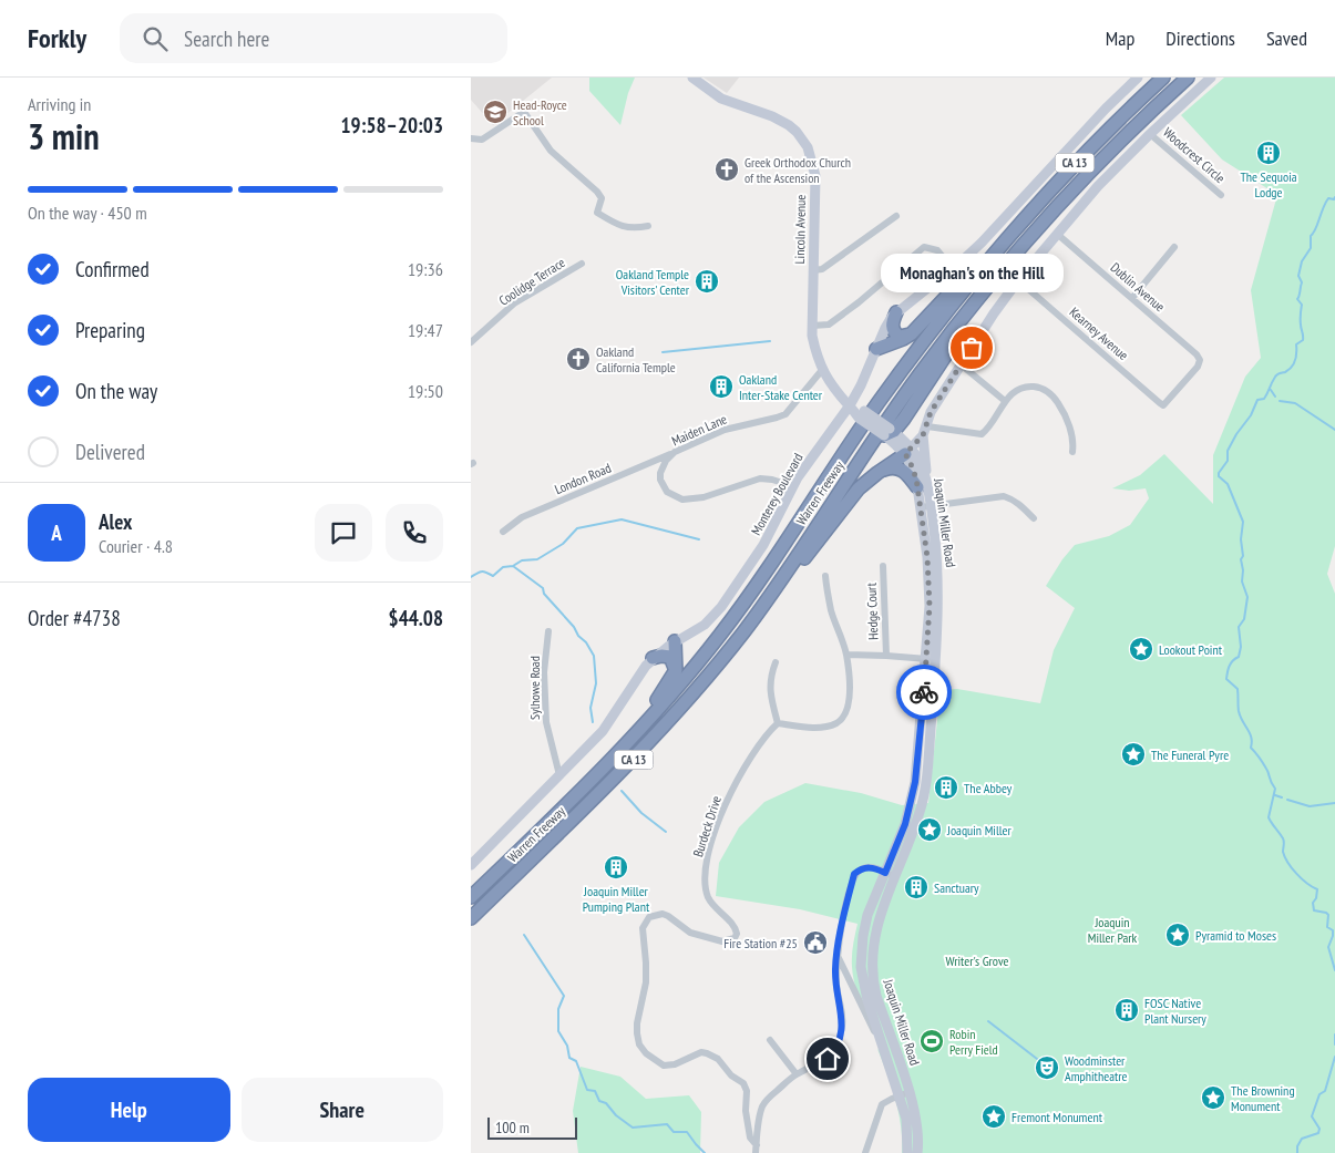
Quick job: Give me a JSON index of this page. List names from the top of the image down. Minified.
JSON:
{"streets":{"highway":["CA 13","Warren Freeway"],"main road":["Lincoln Avenue","Monterey Boulevard","Joaquin Miller Road"],"street":["Woodcrest Circle","Coolidge Terrace","Dublin Avenue","Kearney Avenue","Maiden Lane","London Road","Hedge Court","Sylhowe Road","Burdeck Drive"]},"crossings":[["Lincoln Avenue","Maiden Lane"],["Lincoln Avenue","Monterey Boulevard"],["Lincoln Avenue","Joaquin Miller Road"],["Dublin Avenue","Kearney Avenue"],["Maiden Lane","London Road"],["Maiden Lane","Monterey Boulevard"],["Monterey Boulevard","Sylhowe Road"]],"parks":["Joaquin Miller Park","Writer's Grove"],"places":{"school or university":["Head-Royce School"],"building":["The Sequoia Lodge","Oakland Temple Visitors' Center","Oakland Inter-Stake Center","The Abbey","Joaquin Miller Pumping Plant","Sanctuary","FOSC Native Plant Nursery"],"church":["Greek Orthodox Church of the Ascension","Oakland California Temple"],"other":["Monaghan's on the Hill"],"place":["Lookout Point","The Funeral Pyre","Joaquin Miller","Pyramid to Moses","The Browning Monument","Fremont Monument"],"public building":["Fire Station #25"],"sports":["Robin Perry Field"],"theatre":["Woodminster Amphitheatre"]},"scale_bar":"100 m","page":{"header":"Forkly","search":"Search here","nav":["Map","Directions","Saved"],"heading":["3 min","Arriving in","19:58–20:03"],"panel":["Alex","Courier · 4.8","Order #4738","$44.08"],"bar":"On the way · 450 m","list":[["Confirmed","19:36"],["Preparing","19:47"],["On the way","19:50"],"Delivered"],"bubble":"Monaghan's on the Hill","round":"A","buttons":["Help","Share"],"scale":"100 m"}}
